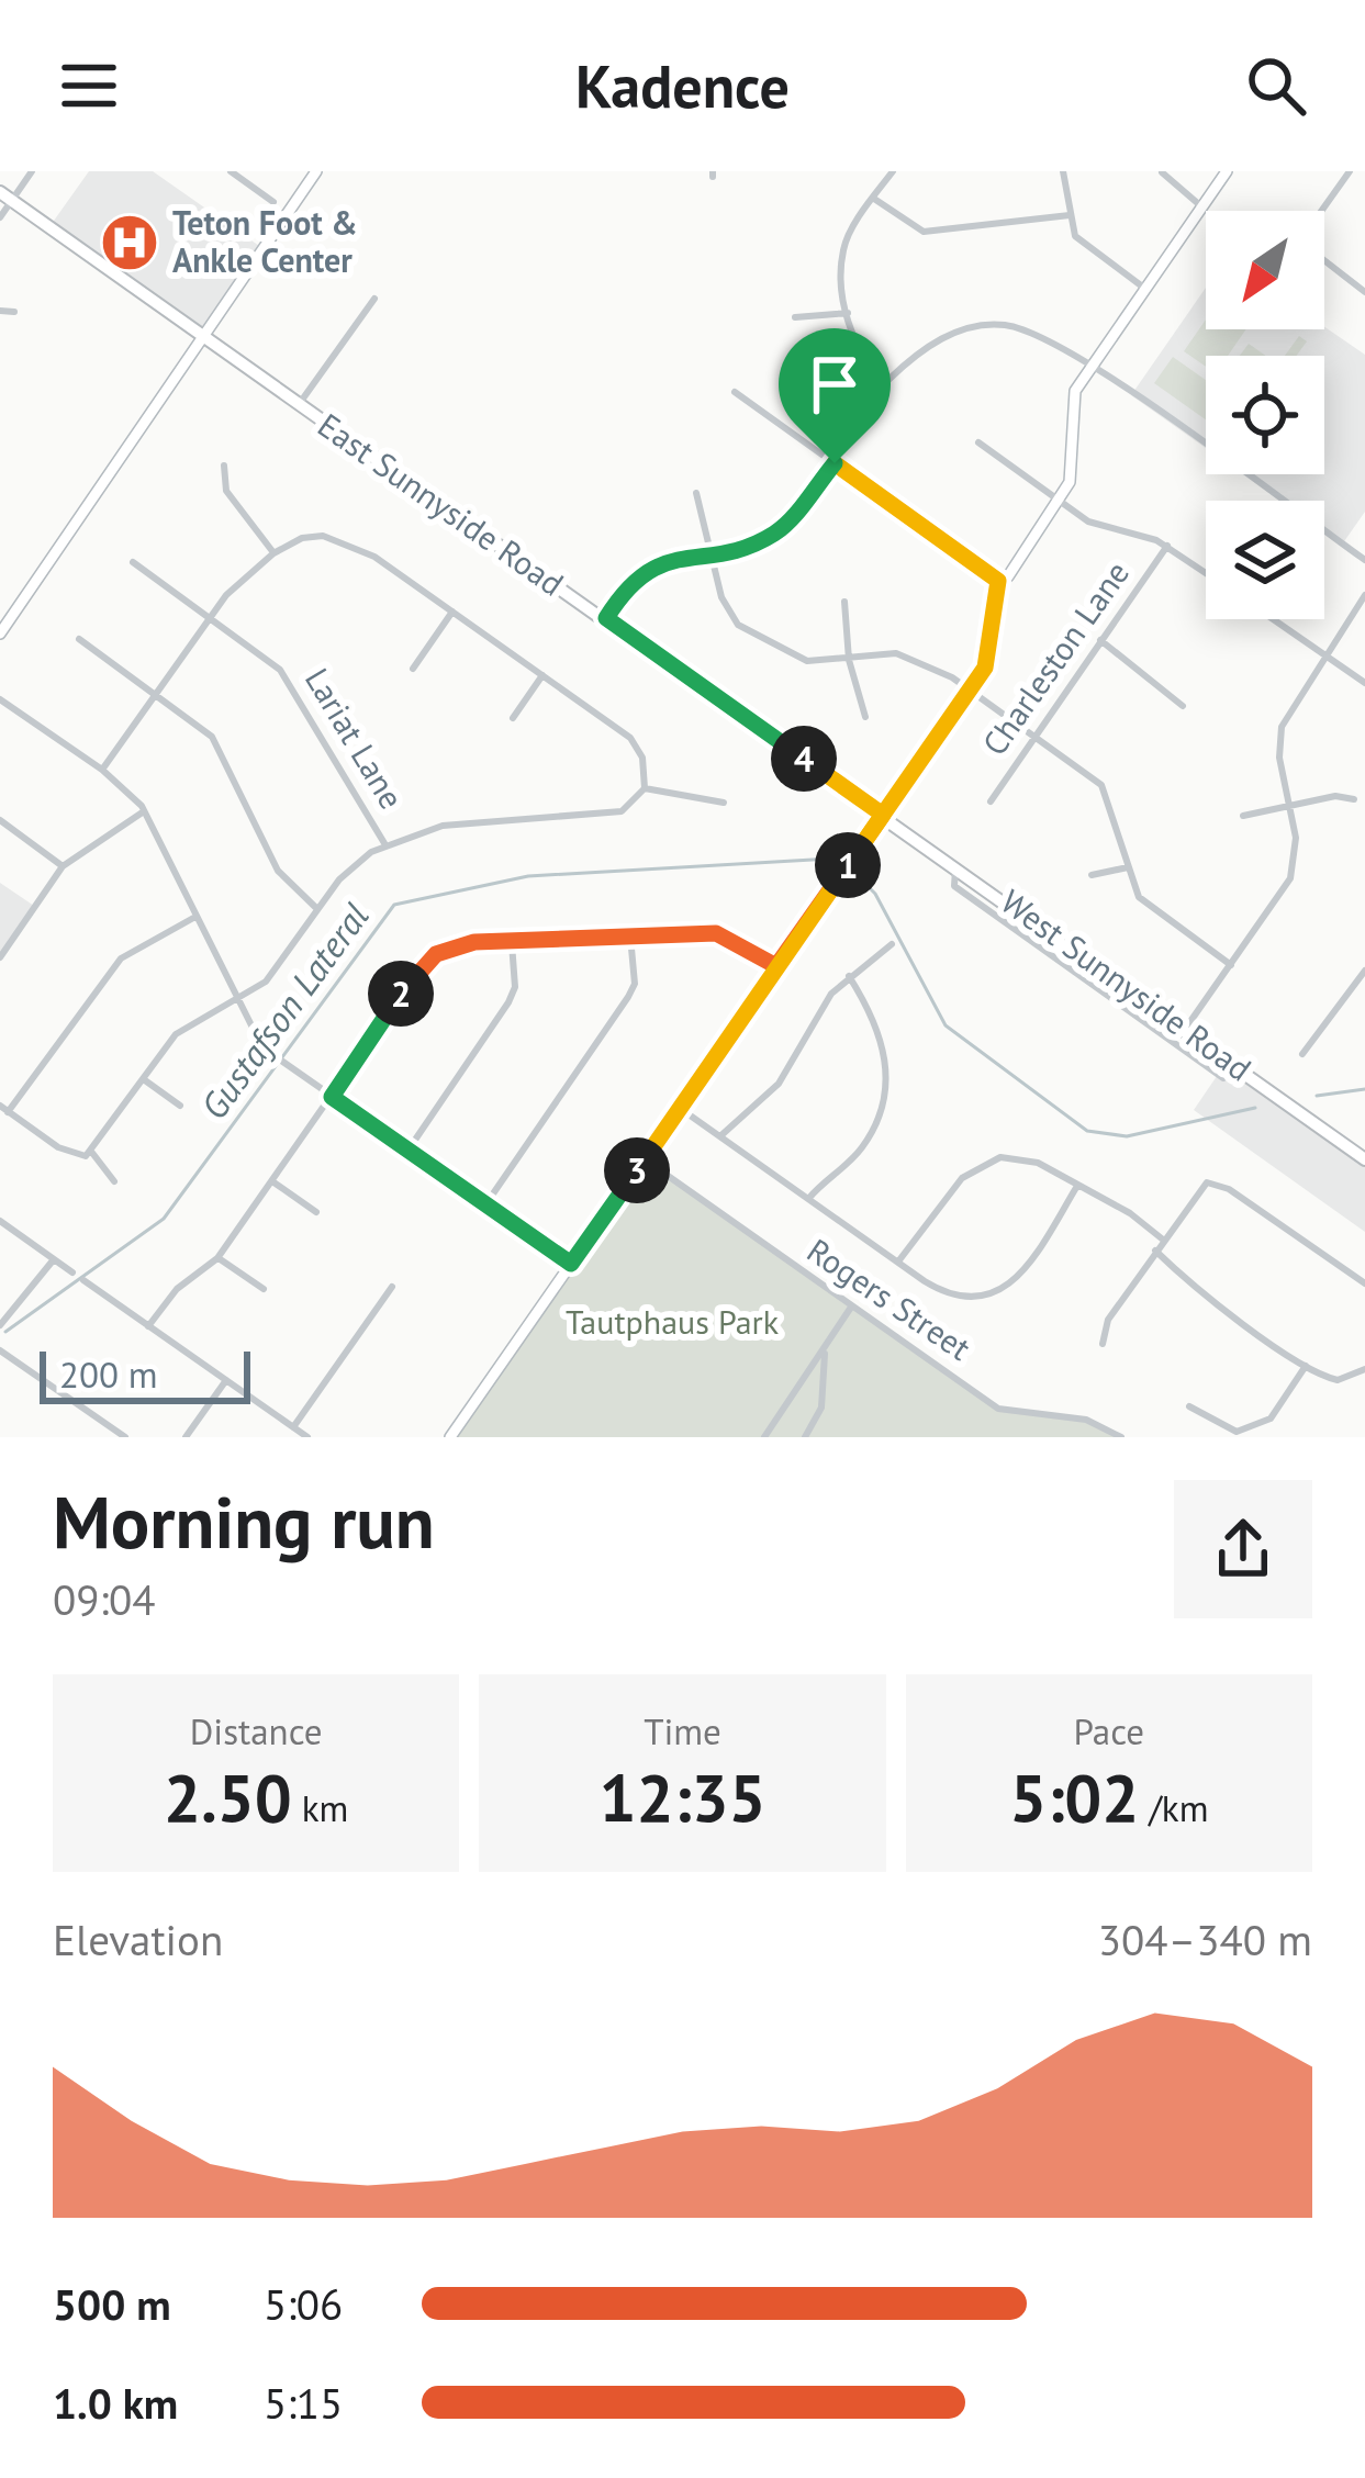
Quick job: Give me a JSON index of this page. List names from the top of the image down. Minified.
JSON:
{"streets":{"main road":["East Sunnyside Road","West Sunnyside Road"],"street":["Charleston Lane","Lariat Lane","Rogers Street"]},"crossings":[["East Sunnyside Road","West Sunnyside Road"]],"water":["Gustafson Lateral"],"parks":["Tautphaus Park"],"places":{"hospital":["Teton Foot & Ankle Center"]},"scale_bar":"200 m","north":"bottom left","page":{"header":"Kadence","pins":["4","1","2","3"],"scale":"200 m","heading":["Morning run","09:04"],"stats":[["Distance","2.50 km"],["Time","12:35"],["Pace","5:02 /km"]],"chart":["Elevation","304–340 m"],"list":[{"name":"500 m","note":"5:06"},{"name":"1.0 km","note":"5:15"}]}}
